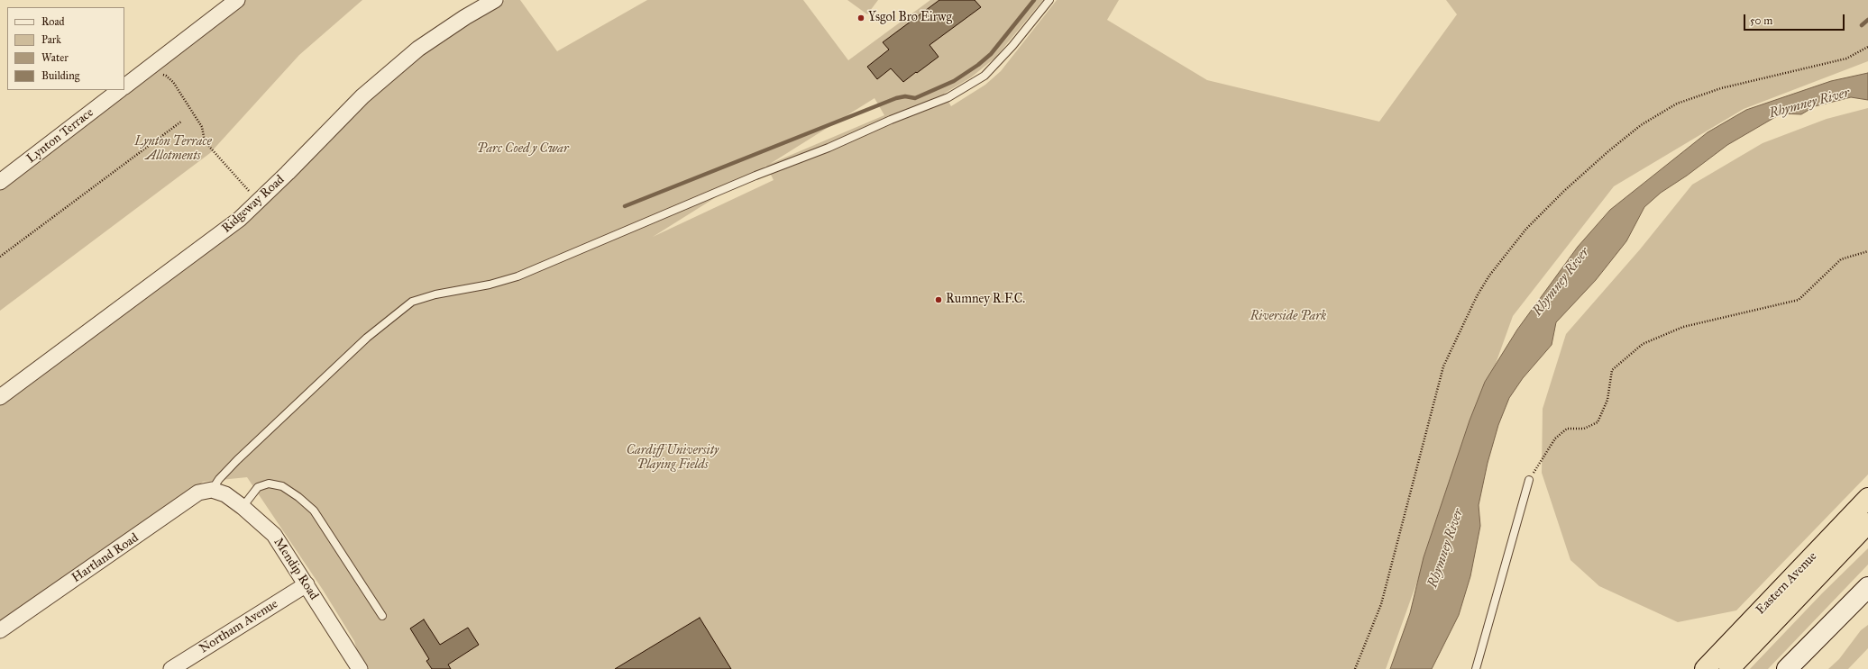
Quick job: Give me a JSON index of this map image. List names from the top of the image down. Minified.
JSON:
{"streets":{"highway":["Eastern Avenue"],"street":["Lynton Terrace","Ridgeway Road","Hartland Road","Mendip Road","Northam Avenue"]},"crossings":[["Hartland Road","Mendip Road"],["Mendip Road","Northam Avenue"]],"water":["Rhymney River"],"parks":["Lynton Terrace Allotments","Parc Coed y Cwar","Riverside Park","Cardiff University Playing Fields"],"places":["Ysgol Bro Eirwg","Rumney R.F.C."],"legend":["Road","Park","Water","Building"],"scale_bar":"50 m"}
